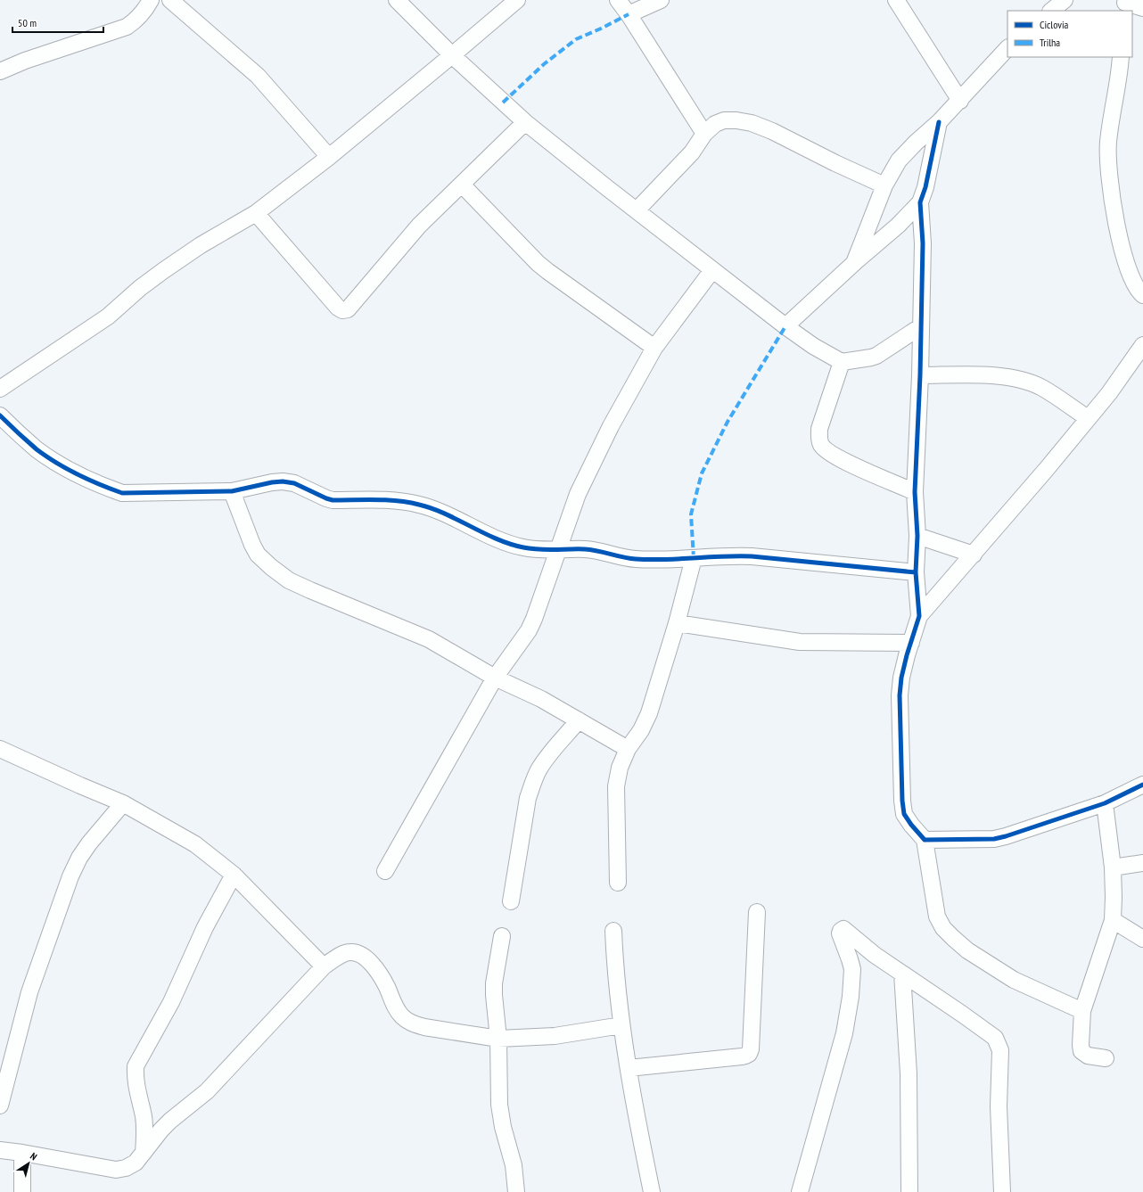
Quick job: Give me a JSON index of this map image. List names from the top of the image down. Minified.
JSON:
{"legend":["Ciclovia","Trilha"],"scale_bar":"50 m","north":"top right"}
